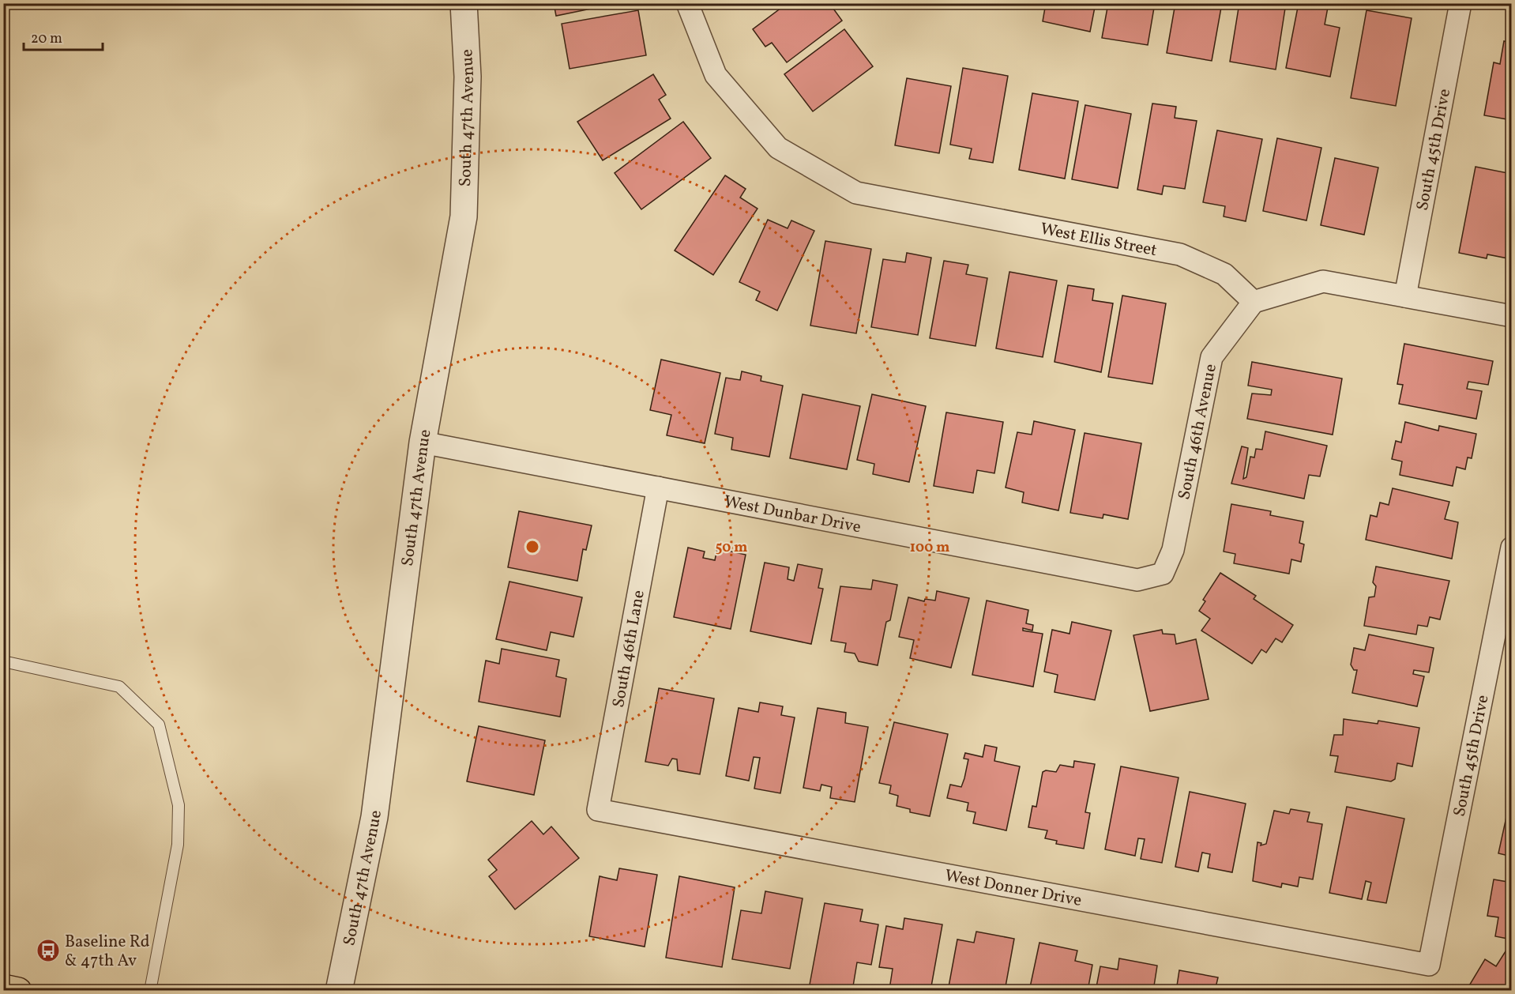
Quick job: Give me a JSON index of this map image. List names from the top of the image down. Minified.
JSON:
{"streets":{"street":["South 47th Avenue","South 45th Drive","West Ellis Street","South 46th Avenue","West Dunbar Drive","South 46th Lane","West Donner Drive"]},"crossings":[["South 47th Avenue","West Dunbar Drive"],["South 45th Drive","West Donner Drive"],["West Ellis Street","South 46th Avenue"],["South 46th Avenue","West Dunbar Drive"],["West Dunbar Drive","South 46th Lane"],["South 46th Lane","West Donner Drive"]],"places":{"bus stop":["Baseline Rd & 47th Av"]},"scale_bar":"20 m","rings":["50 m","100 m"]}
